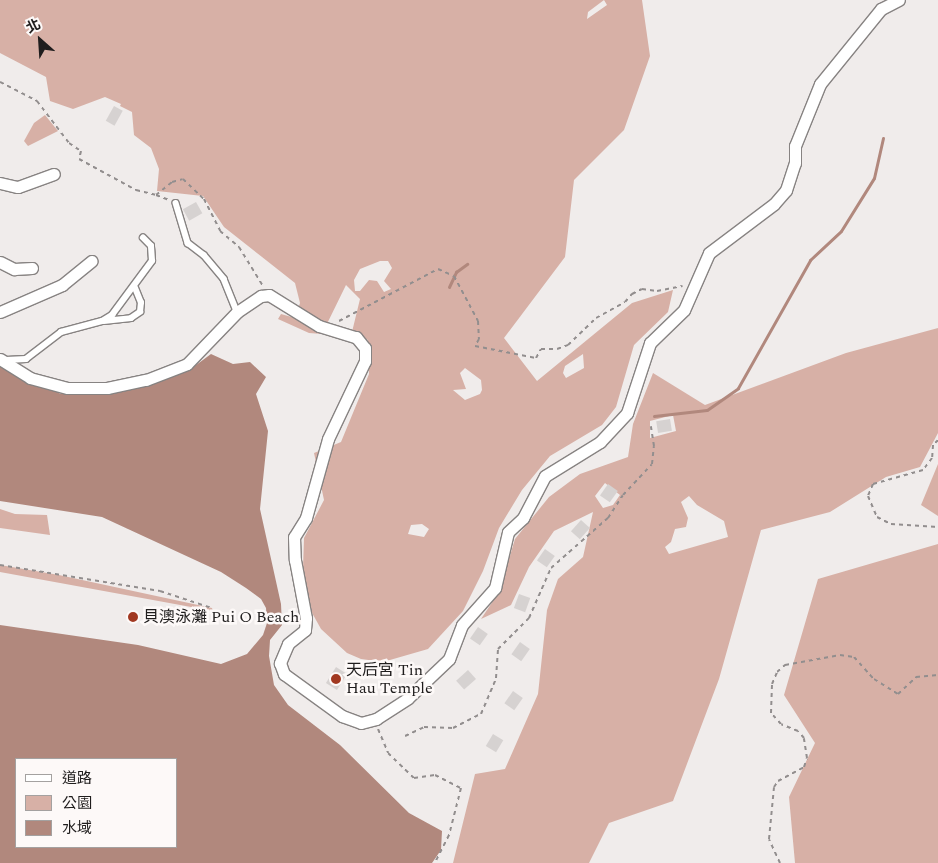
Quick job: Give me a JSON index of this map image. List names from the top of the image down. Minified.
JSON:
{"places":["貝澳泳灘 Pui O Beach","天后宮 Tin Hau Temple"],"legend":["道路","公園","水域"],"north":"top left"}
